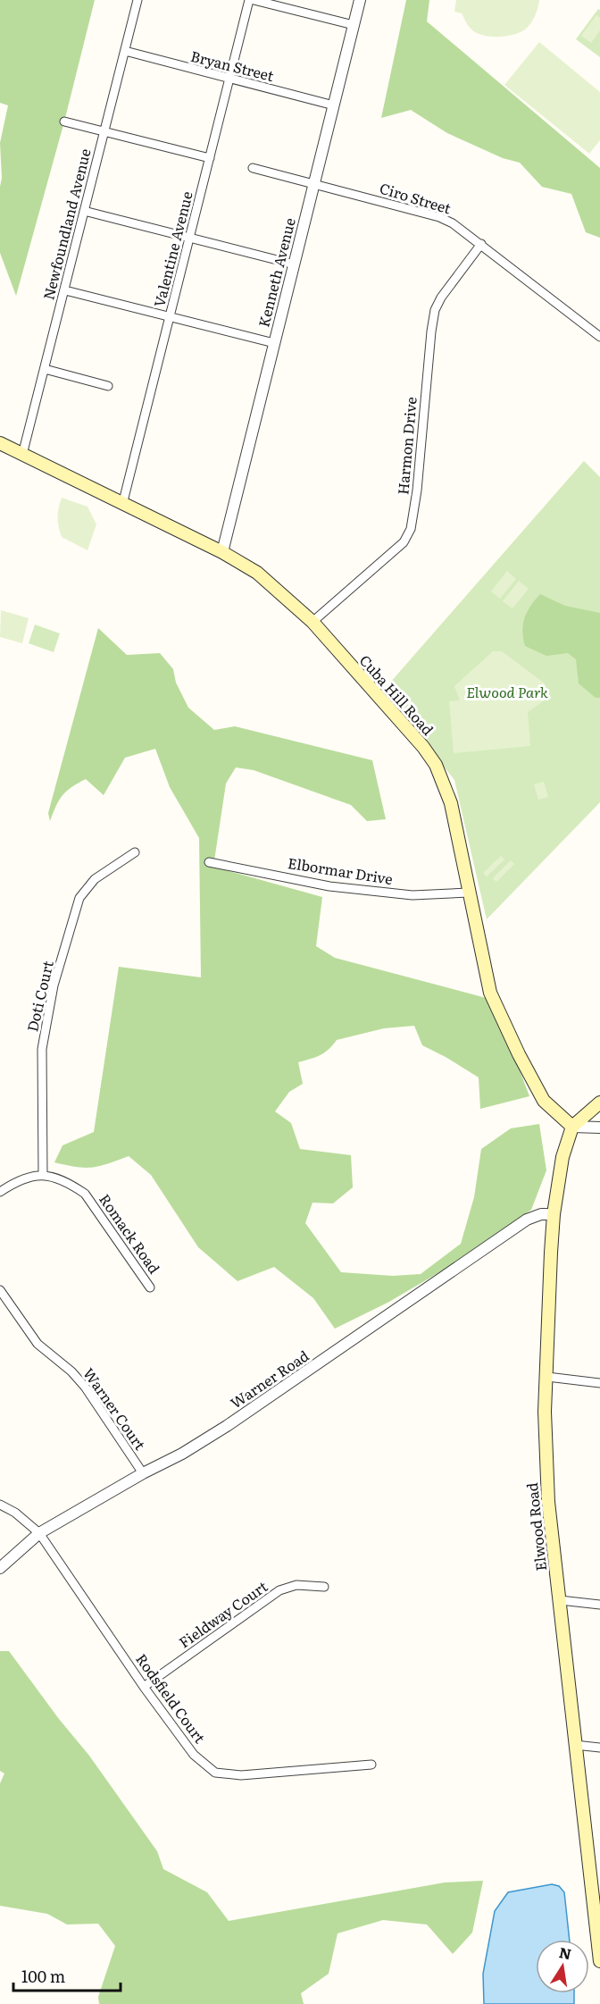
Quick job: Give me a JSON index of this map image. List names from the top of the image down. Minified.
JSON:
{"streets":{"main road":["Cuba Hill Road","Elwood Road"],"street":["Bryan Street","Ciro Street","Newfoundland Avenue","Valentine Avenue","Kenneth Avenue","Harmon Drive","Elbormar Drive","Doti Court","Romack Road","Warner Road","Warner Court","Fieldway Court","Rodsfield Court"]},"crossings":[["Bryan Street","Newfoundland Avenue"],["Bryan Street","Valentine Avenue"],["Bryan Street","Kenneth Avenue"],["Ciro Street","Kenneth Avenue"],["Ciro Street","Harmon Drive"],["Newfoundland Avenue","Cuba Hill Road"],["Valentine Avenue","Cuba Hill Road"],["Kenneth Avenue","Cuba Hill Road"],["Harmon Drive","Cuba Hill Road"],["Cuba Hill Road","Elbormar Drive"],["Cuba Hill Road","Elwood Road"],["Doti Court","Romack Road"],["Warner Road","Warner Court"],["Warner Road","Elwood Road"],["Warner Road","Rodsfield Court"],["Fieldway Court","Rodsfield Court"]],"parks":["Elwood Park"],"scale_bar":"100 m","north":"top"}
